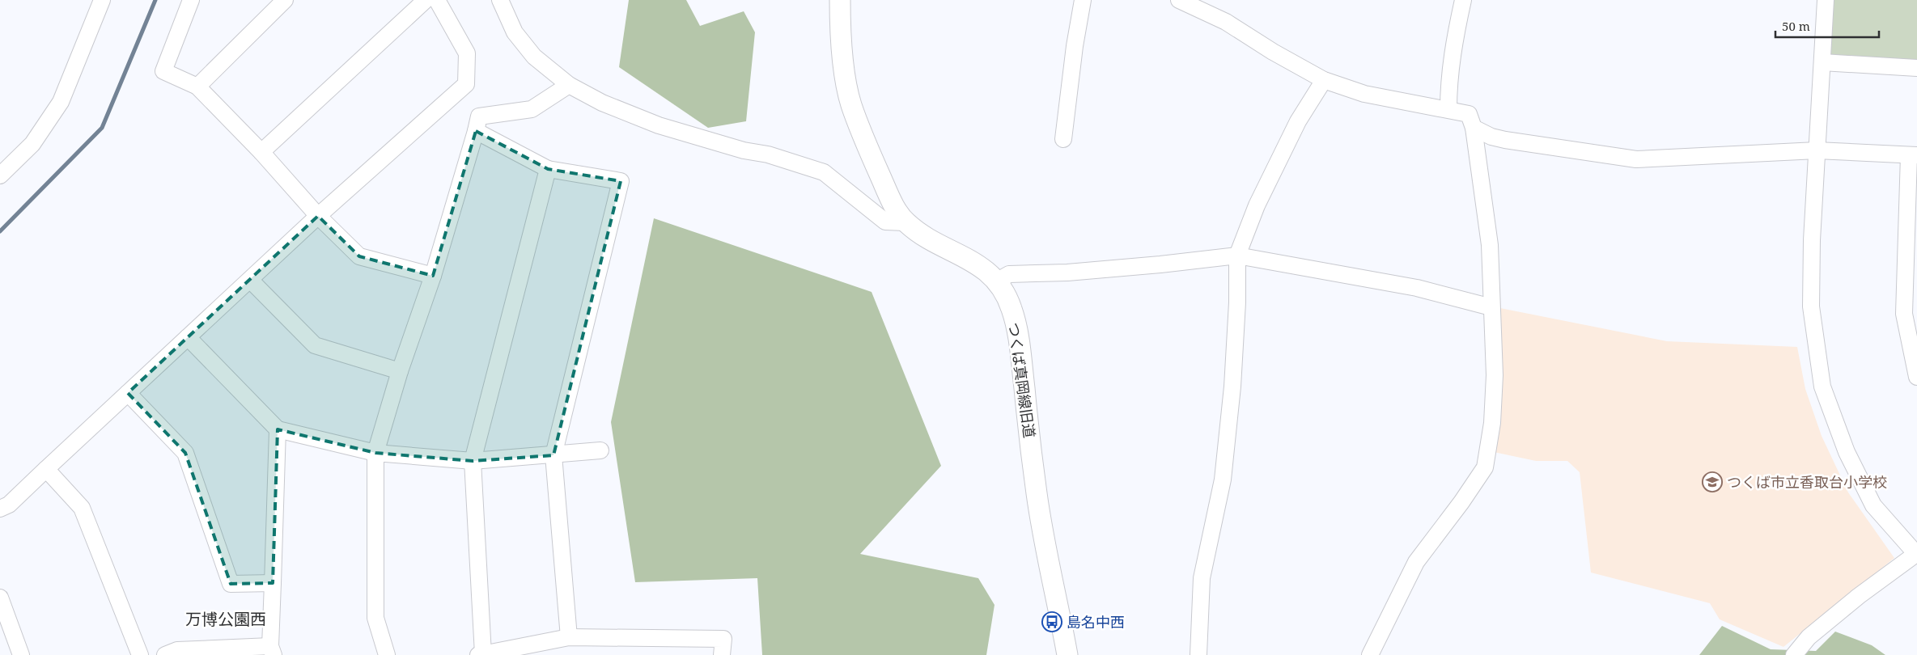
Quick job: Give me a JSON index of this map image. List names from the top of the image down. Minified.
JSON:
{"streets":{"main road":["つくば真岡線旧道"]},"districts":["万博公園西"],"places":{"school or university":["つくば市立香取台小学校"],"bus stop":["島名中西"]},"scale_bar":"50 m"}
